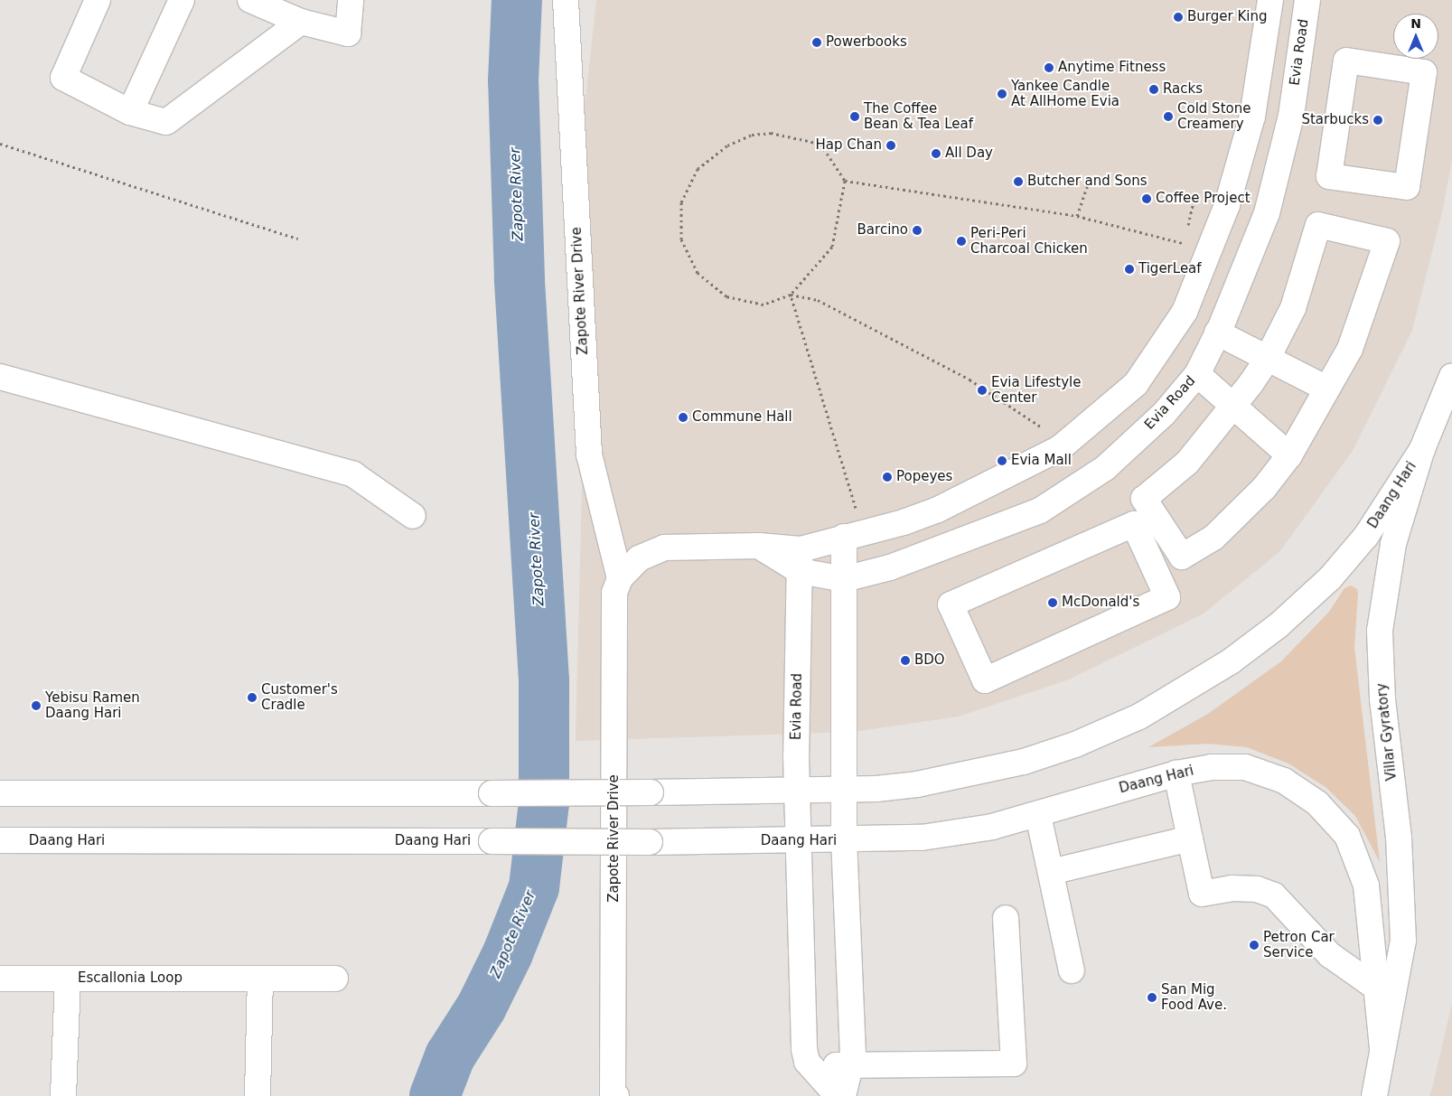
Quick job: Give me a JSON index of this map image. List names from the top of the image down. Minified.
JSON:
{"streets":{"main road":["Evia Road","Zapote River Drive","Daang Hari","Villar Gyratory","Escallonia Loop"]},"crossings":[["Evia Road","Zapote River Drive"],["Evia Road","Daang Hari"],["Daang Hari","Villar Gyratory"]],"water":["Zapote River"],"places":["Burger King","Powerbooks","Anytime Fitness","Racks","Yankee Candle At AllHome Evia","The Coffee Bean & Tea Leaf","Cold Stone Creamery","Starbucks","Hap Chan","All Day","Butcher and Sons","Coffee Project","Barcino","Peri-Peri Charcoal Chicken","TigerLeaf","Evia Lifestyle Center","Commune Hall","Evia Mall","Popeyes","McDonald's","BDO","Customer's Cradle","Yebisu Ramen Daang Hari","Petron Car Service","San Mig Food Ave."],"north":"top"}
